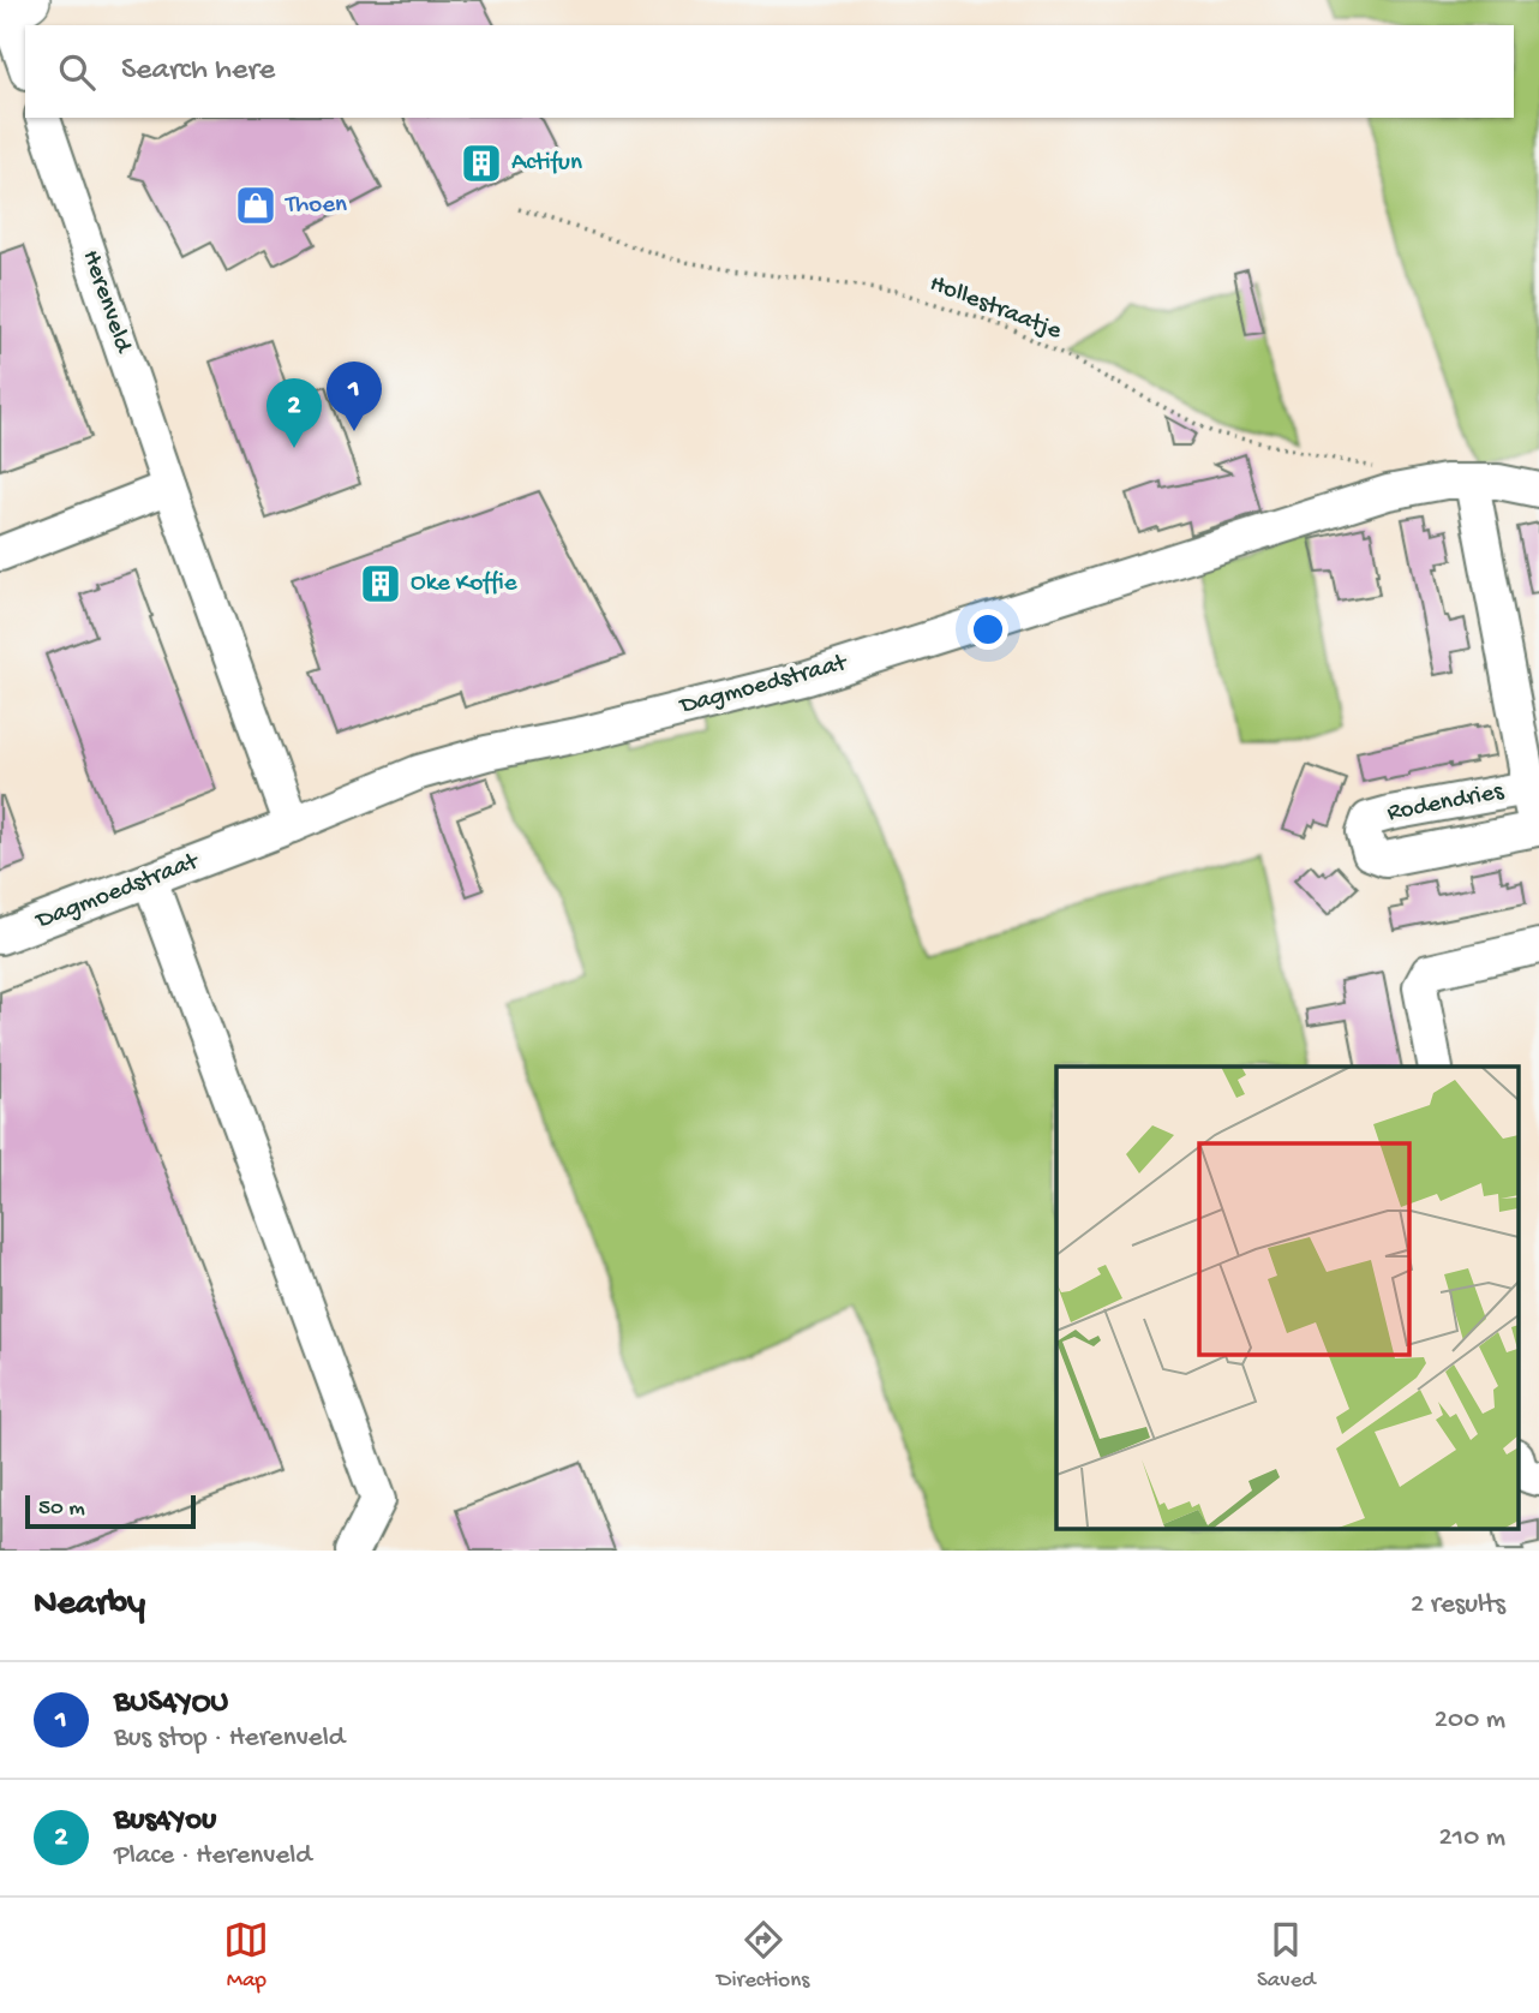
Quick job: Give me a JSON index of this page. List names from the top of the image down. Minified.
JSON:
{"streets":{"street":["Herenveld","Dagmoedstraat","Rodendries"],"path":["Hollestraatje"]},"crossings":[["Herenveld","Dagmoedstraat"],["Dagmoedstraat","Rodendries"]],"places":{"building":["Actifun","Oke Koffie"],"shop":["Thoen"]},"scale_bar":"50 m","page":{"search":"Search here","pins":["1","2"],"scale":"50 m","heading":["Nearby","2 results"],"list":[{"mark":"1","name":"BUS4YOU","note":"Bus stop · Herenveld","value":"200 m"},{"mark":"2","name":"Bus4You","note":"Place · Herenveld","value":"210 m"}],"nav":["Map","Directions","Saved"]}}
